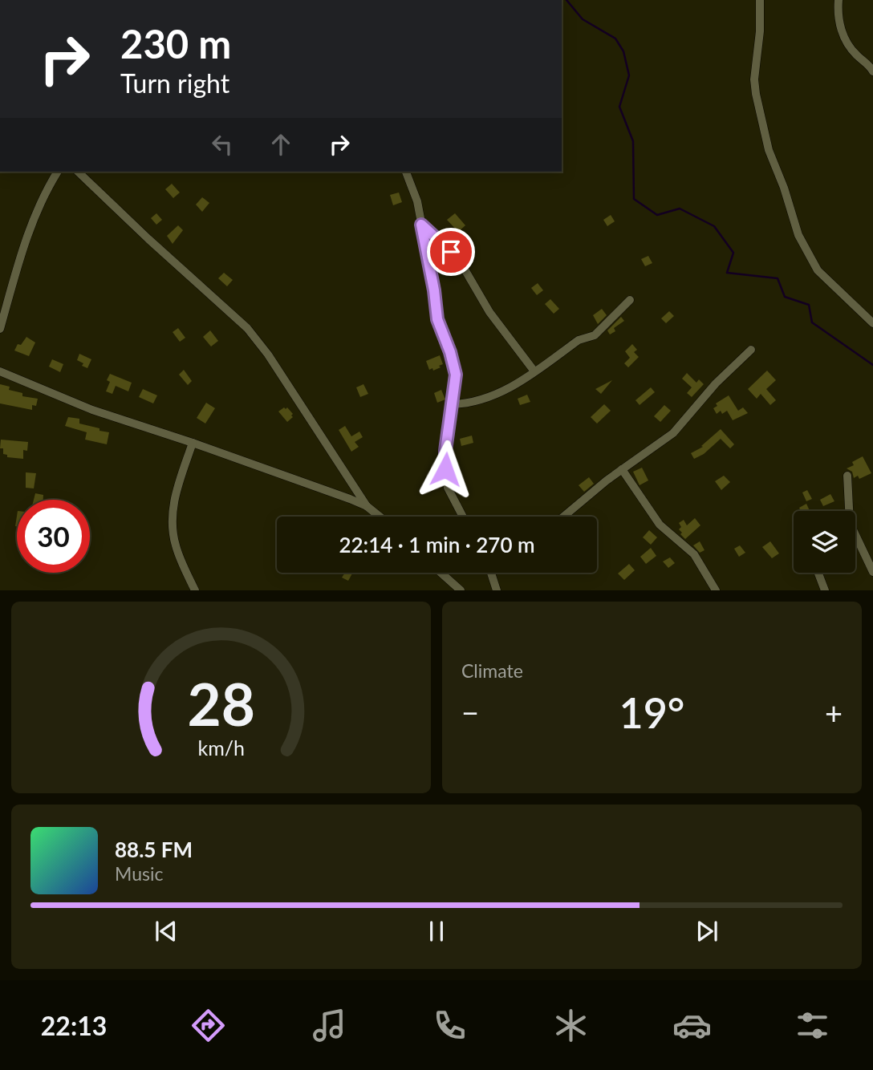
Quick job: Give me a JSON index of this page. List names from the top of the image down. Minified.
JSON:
{"page":{"turn":["230 m","Turn right"],"limit":"30","trip":"22:14 · 1 min · 270 m","tile":"Climate","heat":["−","19°","+"],"song":["88.5 FM","Music"],"tabs":"22:13","gauge":["28","km/h"]}}
